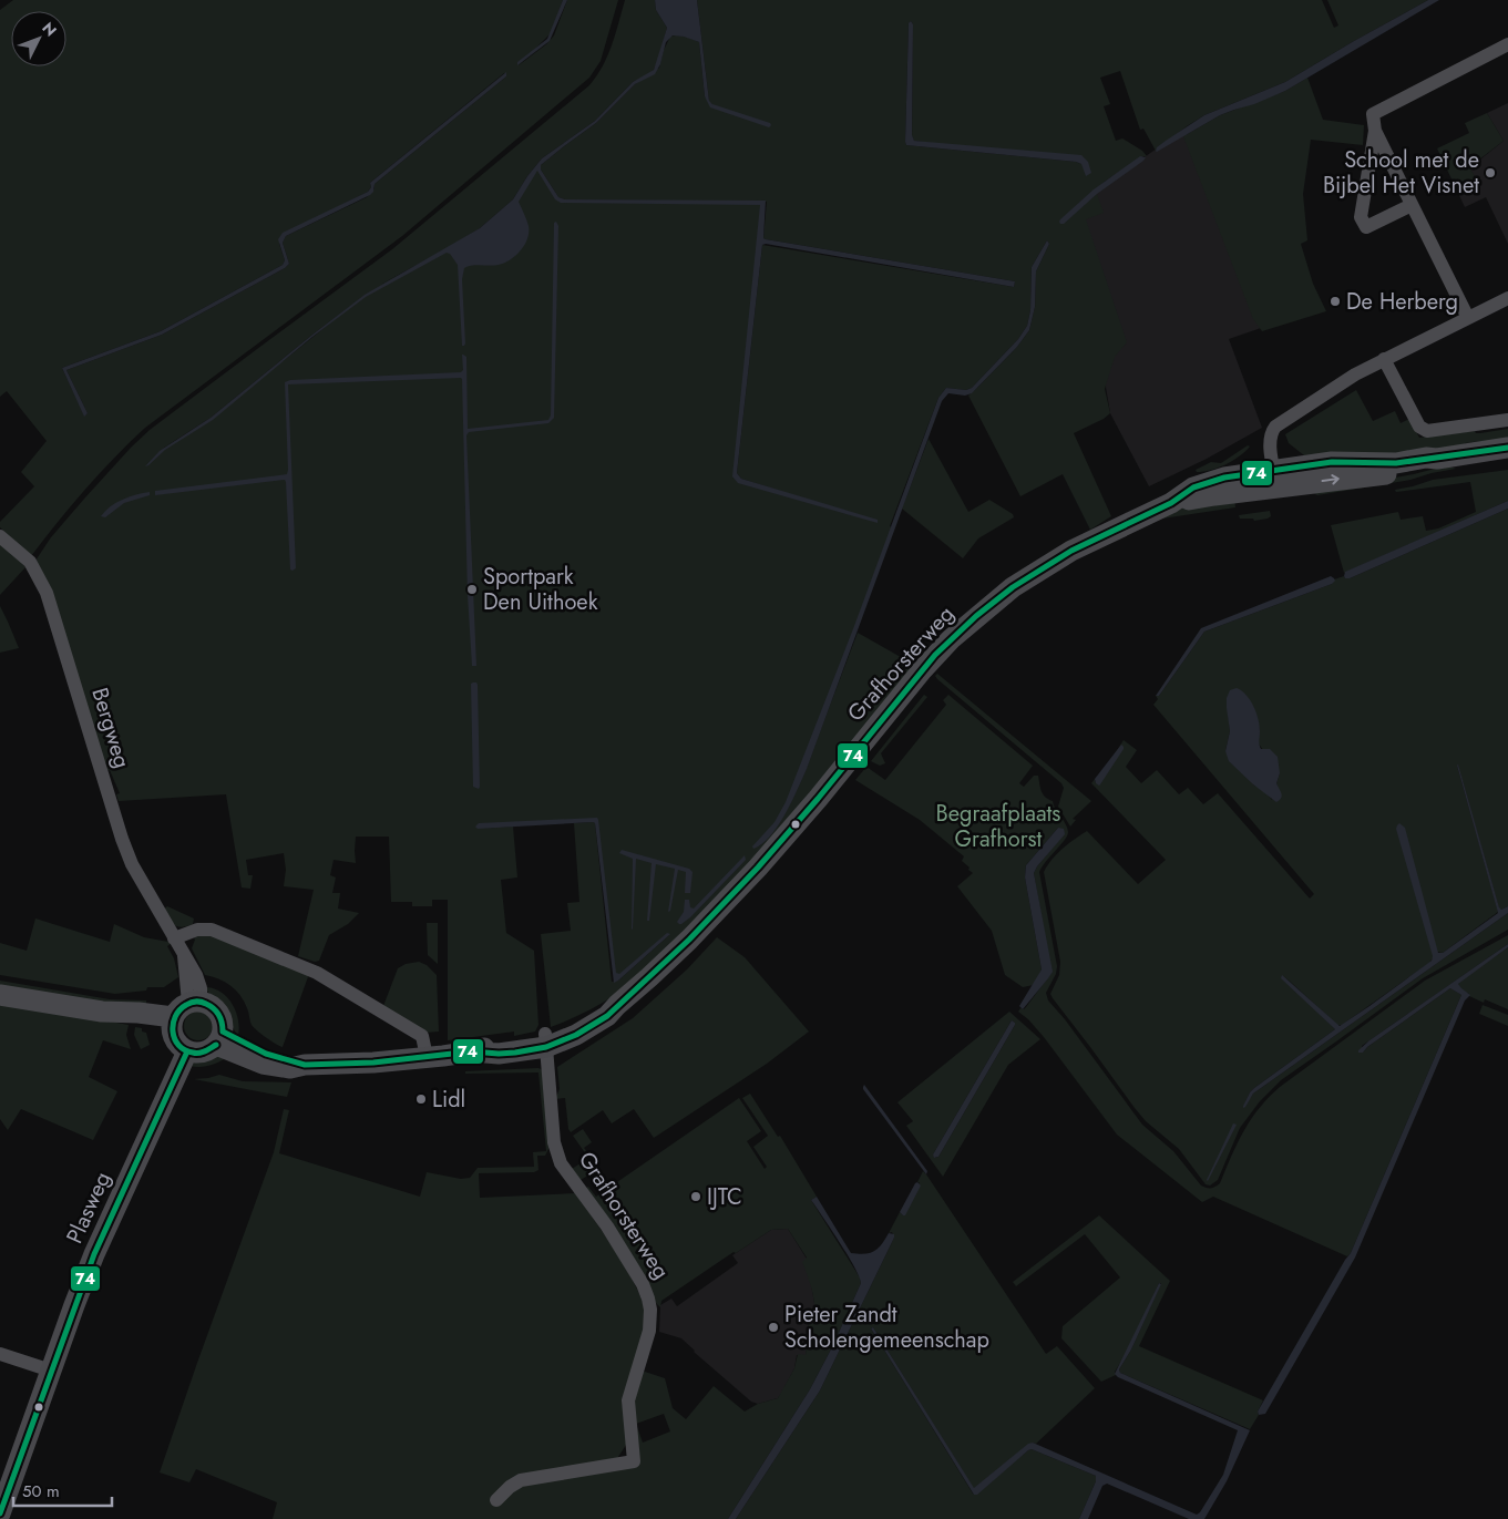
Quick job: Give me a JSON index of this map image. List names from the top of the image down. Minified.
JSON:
{"streets":{"main road":["Grafhorsterweg","Plasweg"],"street":["Bergweg"]},"crossings":[["Grafhorsterweg","Bergweg"],["Grafhorsterweg","Plasweg"],["Bergweg","Plasweg"]],"parks":["Begraafplaats Grafhorst"],"places":["School met de Bijbel Het Visnet","De Herberg","Sportpark Den Uithoek","Lidl","IJTC","Pieter Zandt Scholengemeenschap"],"lines":["transit line 74"],"scale_bar":"50 m","north":"top right"}
